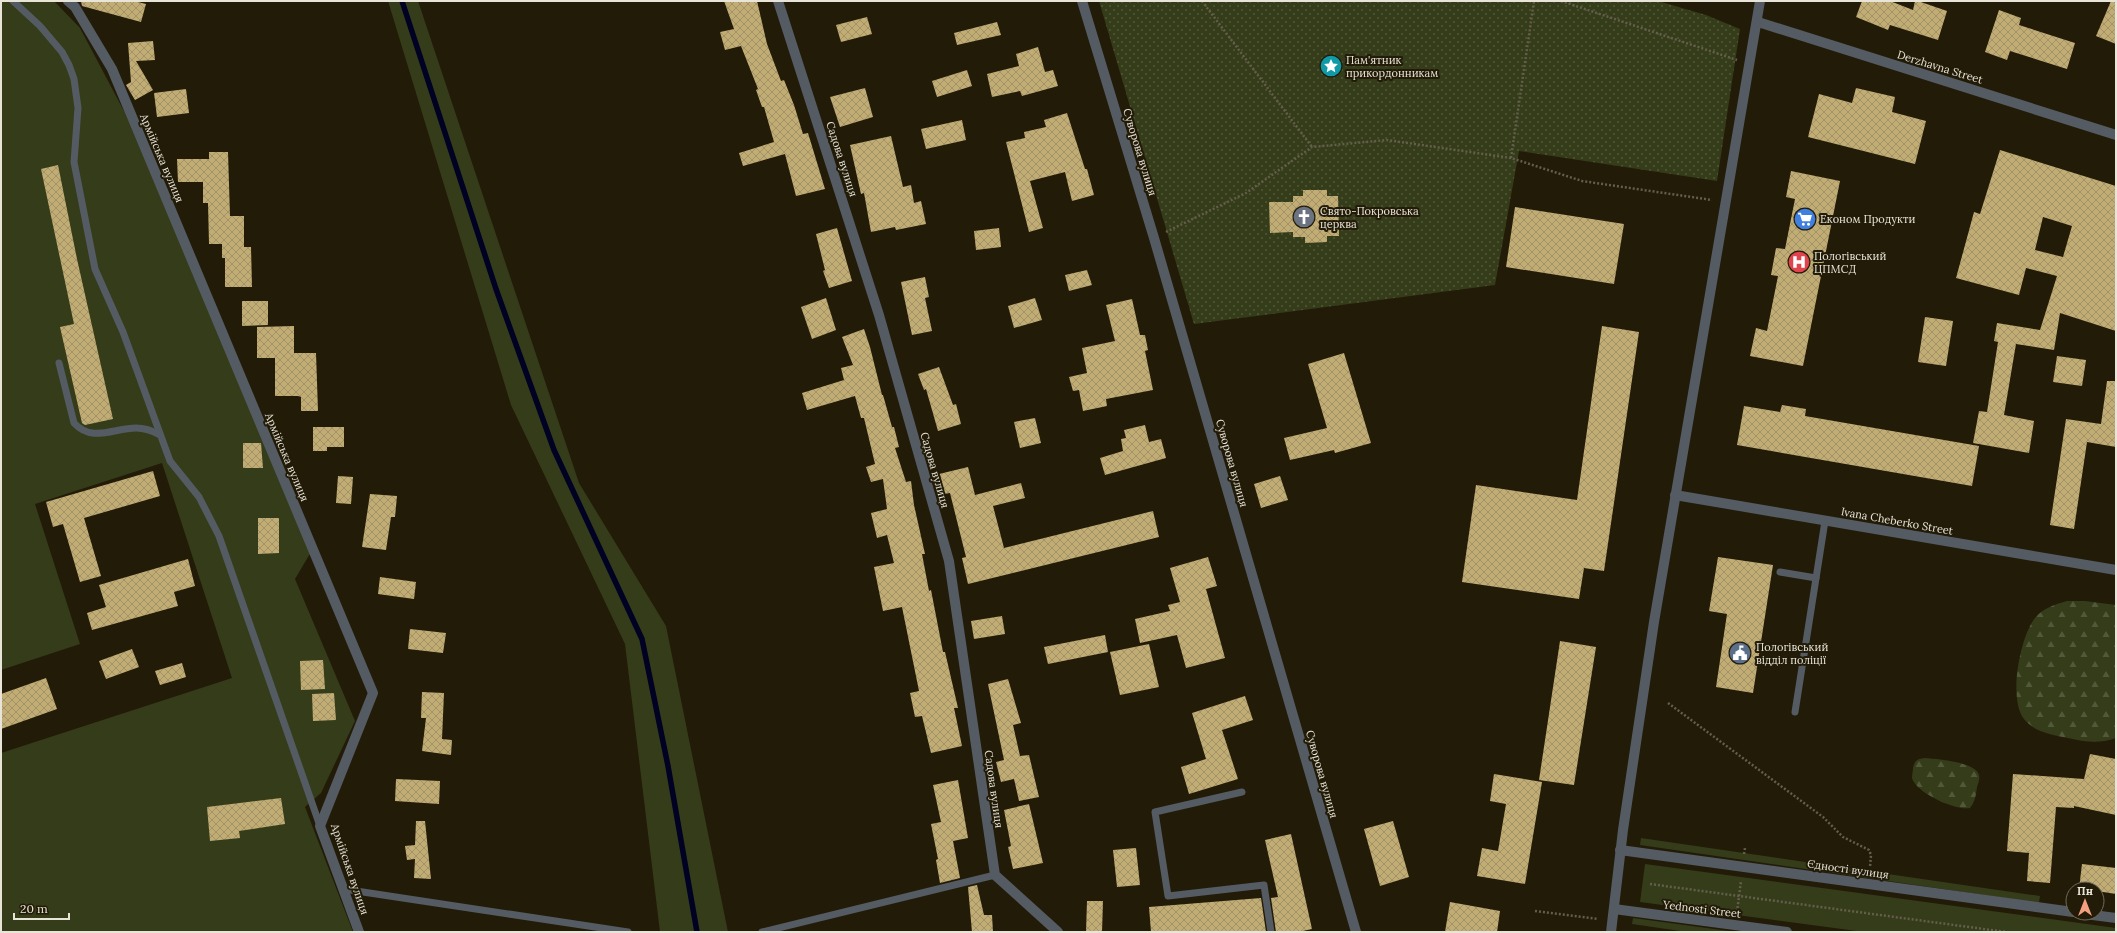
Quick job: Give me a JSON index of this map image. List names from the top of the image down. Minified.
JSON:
{"streets":{"street":["Derzhavna Street","Суворова вулиця","Армійська вулиця","Садова вулиця","Ivana Cheberko Street","Єдності вулиця","Yednosti Street"]},"places":{"place":["Пам'ятник прикордонникам"],"church":["Свято-Покровська церква"],"supermarket":["Економ Продукти"],"hospital":["Пологівський ЦПМСД"],"public building":["Пологівський відділ поліції"]},"scale_bar":"20 m","north":"top"}
